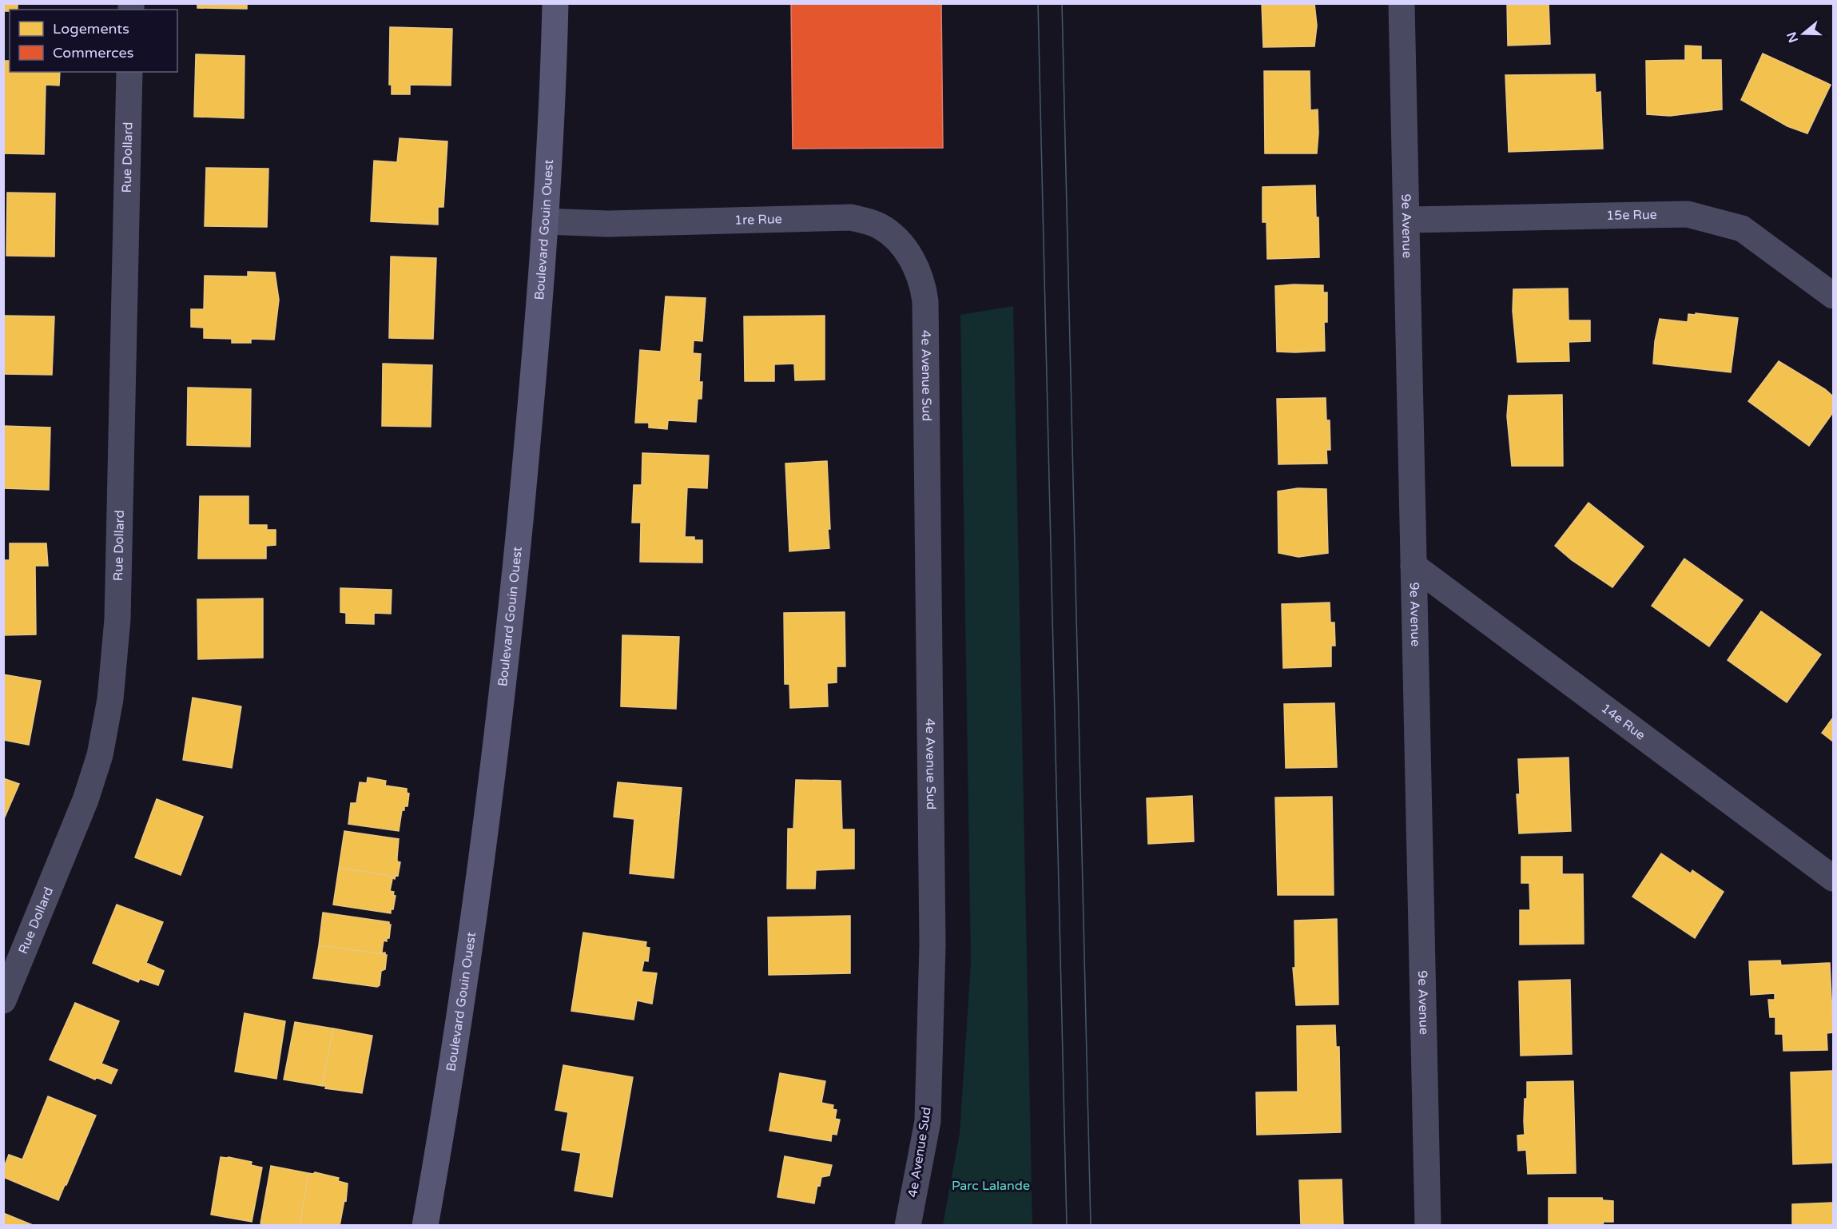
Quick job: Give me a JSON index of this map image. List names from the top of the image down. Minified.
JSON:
{"streets":{"main road":["Boulevard Gouin Ouest"],"street":["Rue Dollard","15e Rue","1re Rue","9e Avenue","4e Avenue Sud","14e Rue"]},"crossings":[["15e Rue","9e Avenue"],["1re Rue","Boulevard Gouin Ouest"],["1re Rue","4e Avenue Sud"],["9e Avenue","14e Rue"]],"parks":["Parc Lalande"],"legend":["Logements","Commerces"],"north":"left"}
